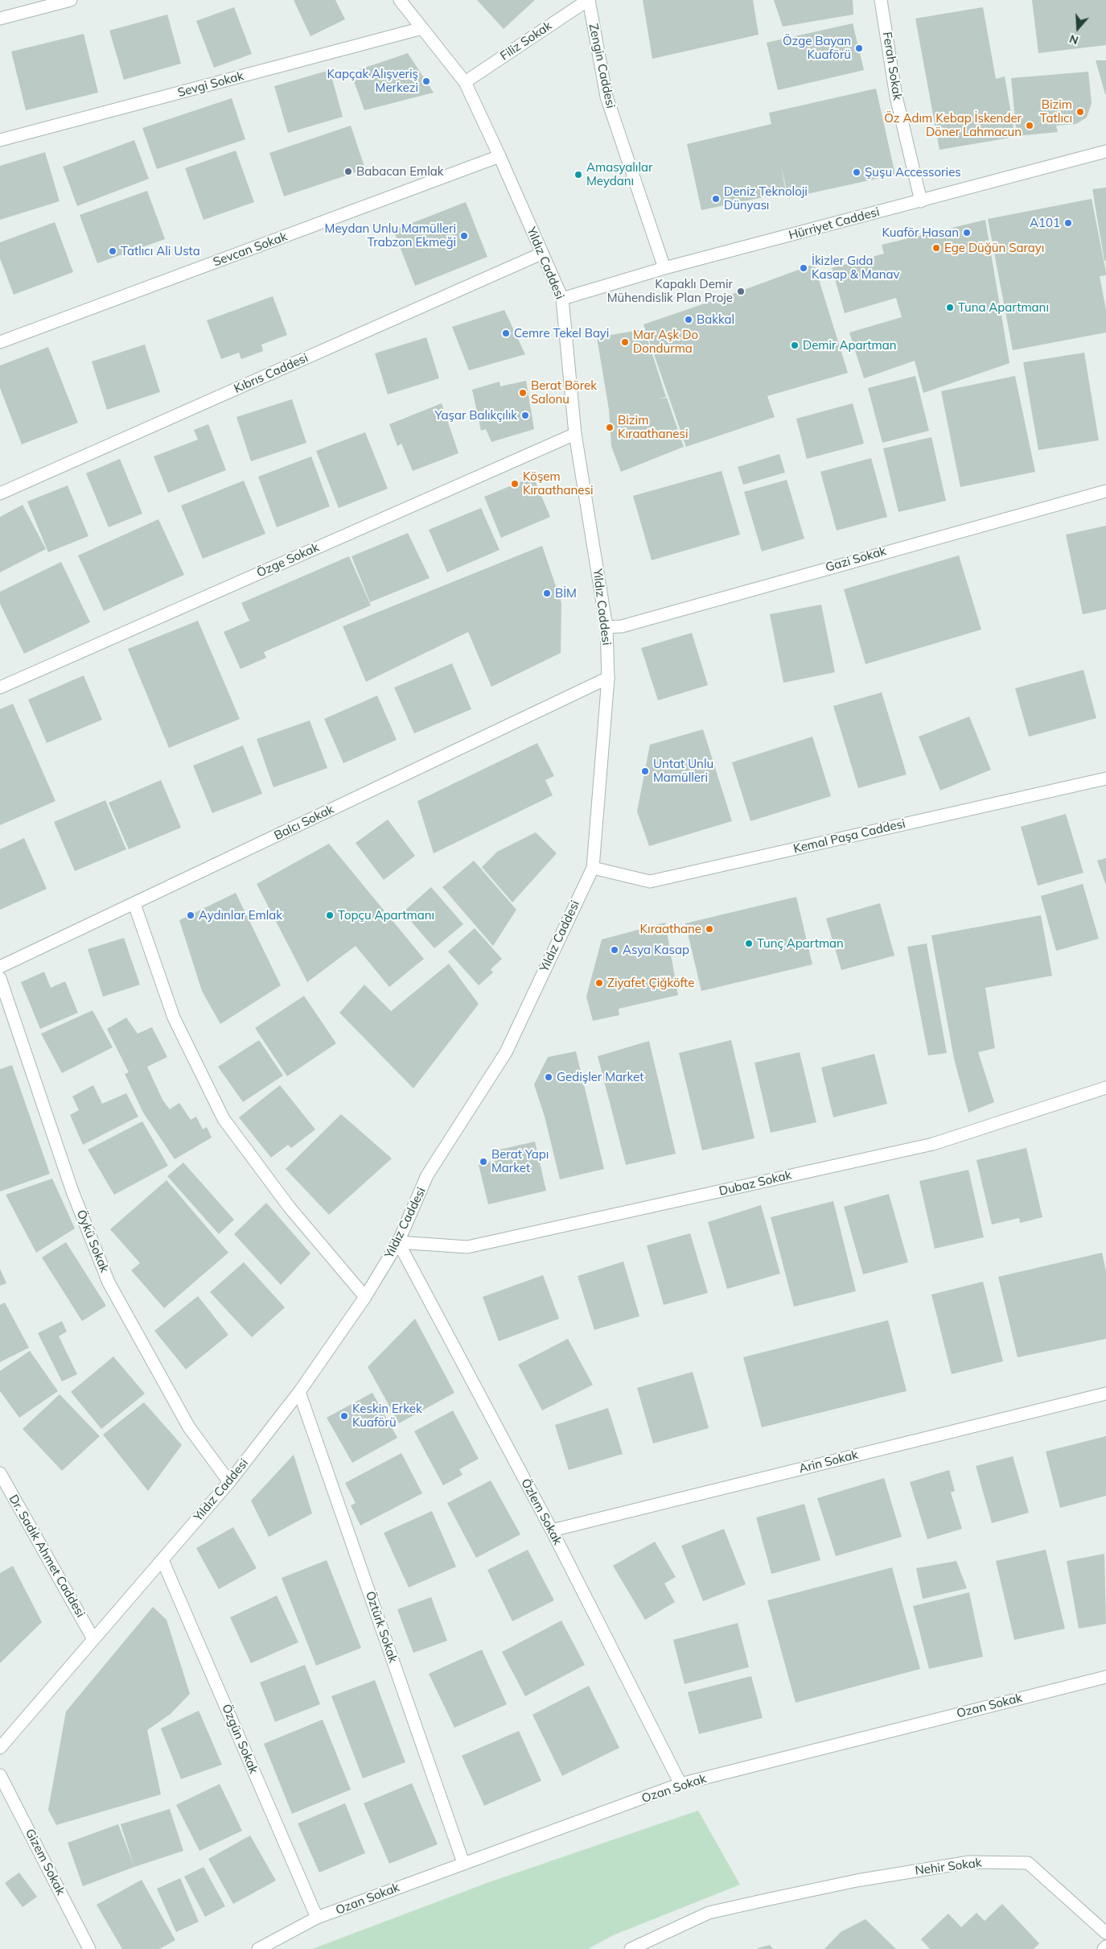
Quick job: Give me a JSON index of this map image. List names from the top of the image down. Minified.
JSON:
{"streets":{"street":["Filiz Sokak","Zengin Caddesi","Ferah Sokak","Sevgi Sokak","Hürriyet Caddesi","Sevcan Sokak","Yıldız Caddesi","Kıbrıs Caddesi","Gazi Sokak","Özge Sokak","Balcı Sokak","Kemal Paşa Caddesi","Dubaz Sokak","Öykü Sokak","Arin Sokak","Özlem Sokak","Dr. Sadık Ahmet Caddesi","Öztürk Sokak","Ozan Sokak","Özgün Sokak","Gizem Sokak","Nehir Sokak"]},"crossings":[["Filiz Sokak","Zengin Caddesi"],["Filiz Sokak","Yıldız Caddesi"],["Zengin Caddesi","Hürriyet Caddesi"],["Ferah Sokak","Hürriyet Caddesi"],["Sevgi Sokak","Yıldız Caddesi"],["Hürriyet Caddesi","Yıldız Caddesi"],["Sevcan Sokak","Yıldız Caddesi"],["Yıldız Caddesi","Kıbrıs Caddesi"],["Yıldız Caddesi","Gazi Sokak"],["Yıldız Caddesi","Özge Sokak"],["Yıldız Caddesi","Balcı Sokak"],["Yıldız Caddesi","Kemal Paşa Caddesi"],["Yıldız Caddesi","Dubaz Sokak"],["Yıldız Caddesi","Öykü Sokak"],["Yıldız Caddesi","Özlem Sokak"],["Yıldız Caddesi","Dr. Sadık Ahmet Caddesi"],["Yıldız Caddesi","Öztürk Sokak"],["Yıldız Caddesi","Özgün Sokak"],["Dubaz Sokak","Özlem Sokak"],["Arin Sokak","Özlem Sokak"],["Özlem Sokak","Ozan Sokak"],["Öztürk Sokak","Ozan Sokak"],["Ozan Sokak","Özgün Sokak"]],"places":["Özge Bayan Kuaförü","Kapçak Alışveriş Merkezi","Bizim Tatlıcı","Öz Adım Kebap İskender Döner Lahmacun","Babacan Emlak","Şuşu Accessories","Amasyalılar Meydanı","Deniz Teknoloji Dünyası","A101","Kuaför Hasan","Meydan Unlu Mamülleri Trabzon Ekmeği","Ege Düğün Sarayı","Tatlıcı Ali Usta","İkizler Gıda Kasap & Manav","Kapaklı Demir Mühendislik Plan Proje","Tuna Apartmanı","Bakkal","Cemre Tekel Bayi","Mar Aşk Do Dondurma","Demir Apartman","Berat Börek Salonu","Yaşar Balıkçılık","Bizim Kıraathanesi","Köşem Kıraathanesi","BİM","Untat Unlu Mamülleri","Aydınlar Emlak","Topçu Apartmanı","Kıraathane","Tunç Apartman","Asya Kasap","Ziyafet Çiğköfte","Gedişler Market","Berat Yapı Market","Keskin Erkek Kuaförü"],"north":"bottom"}
